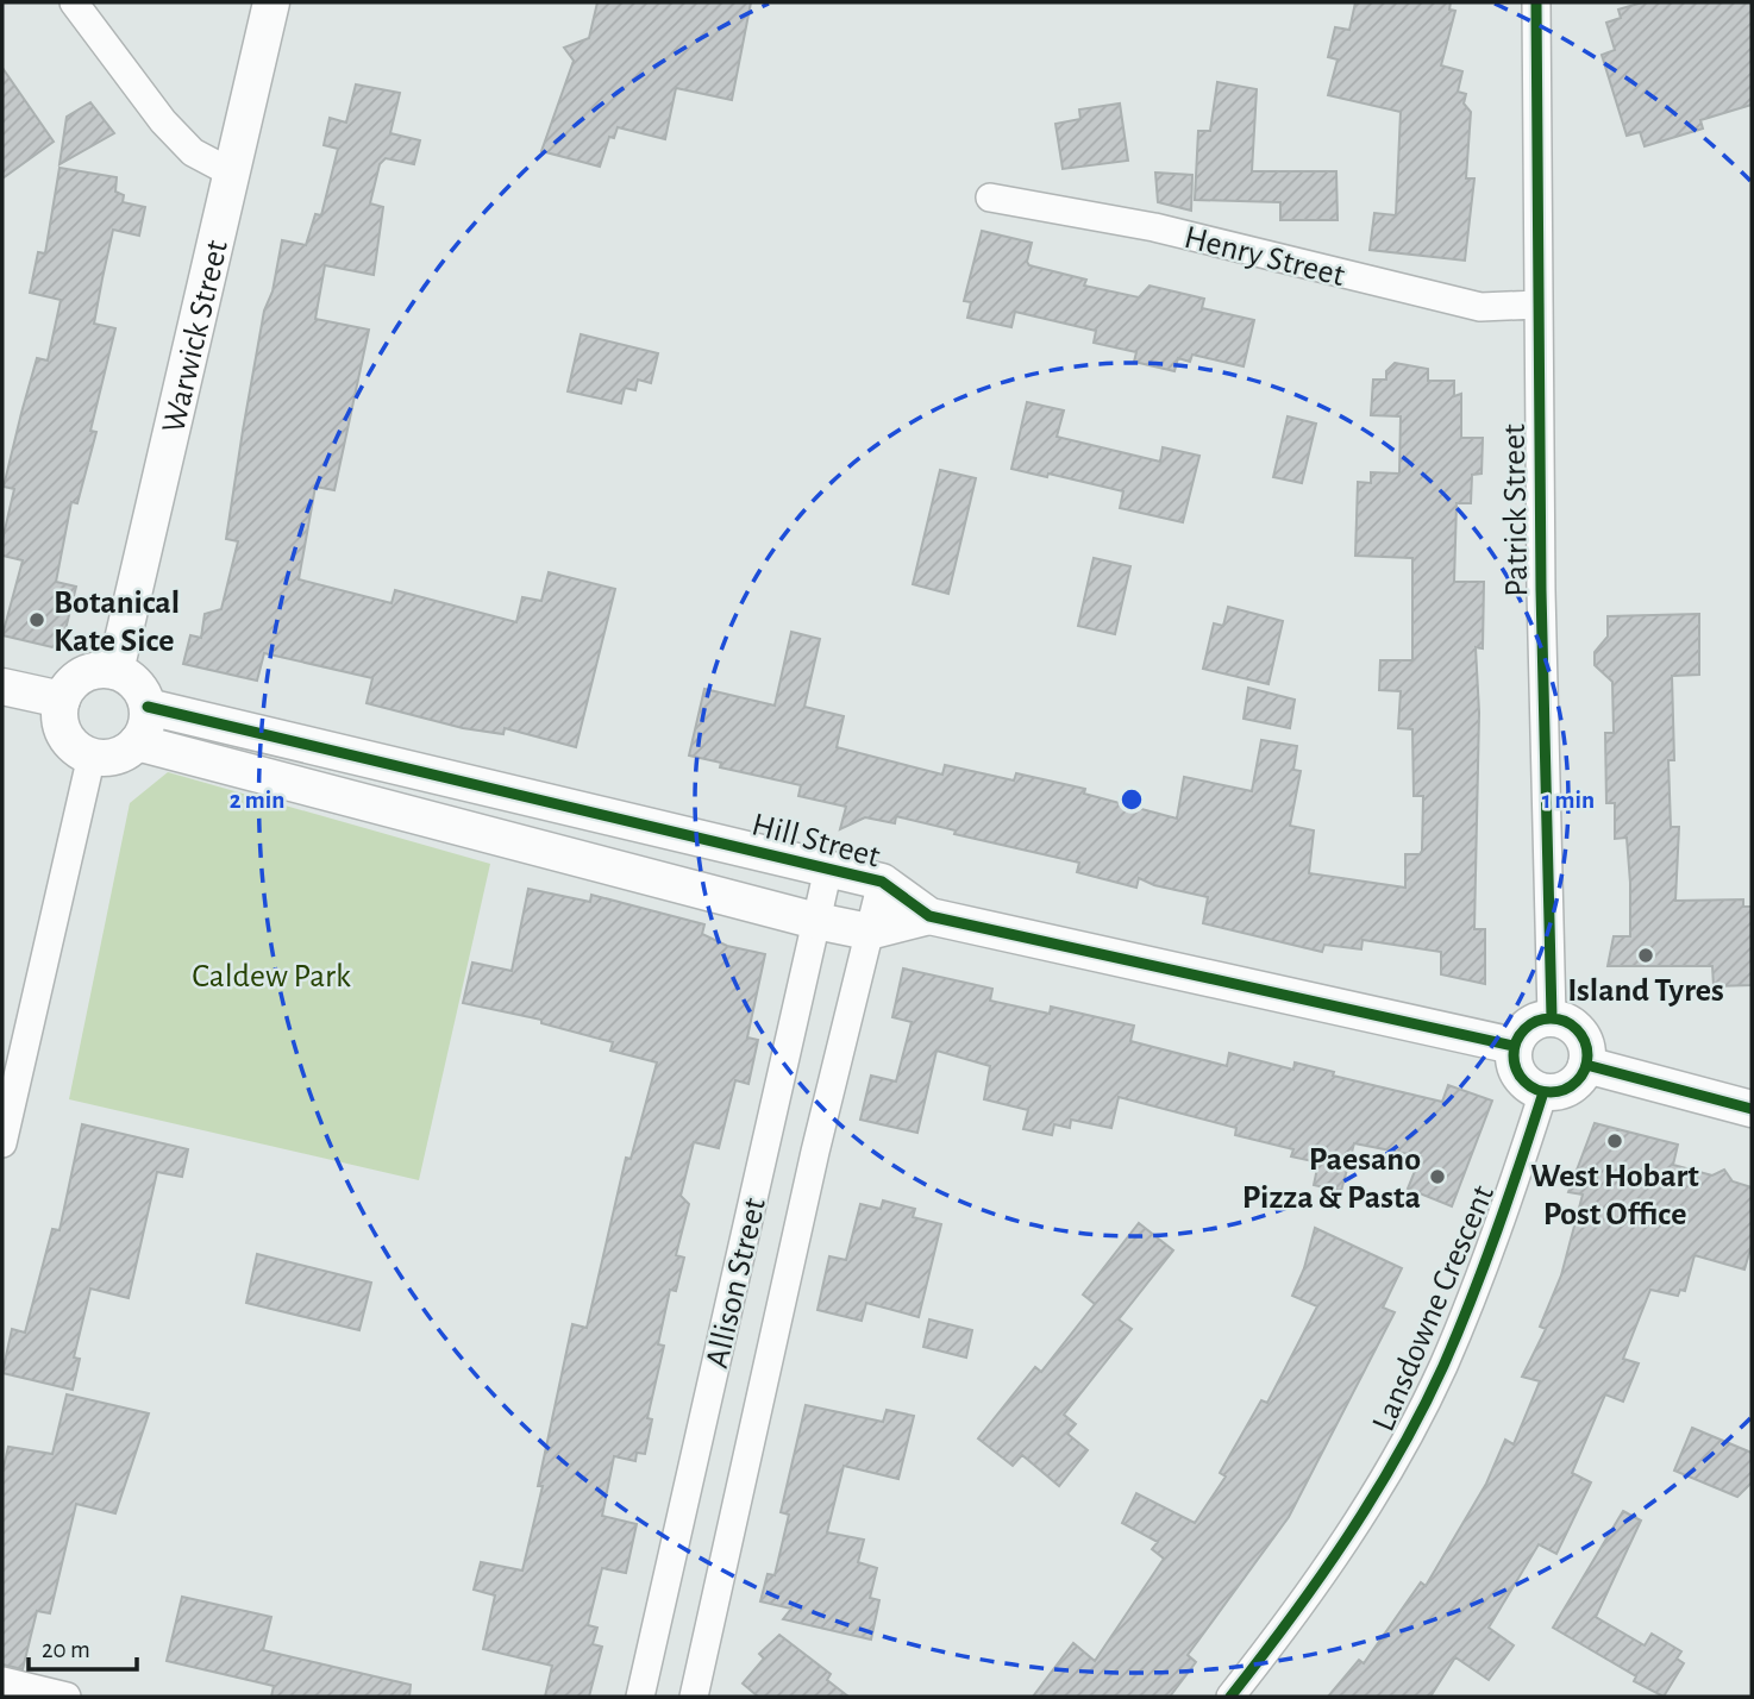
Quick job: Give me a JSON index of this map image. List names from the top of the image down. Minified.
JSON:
{"streets":{"street":["Henry Street","Warwick Street","Patrick Street","Hill Street","Allison Street","Lansdowne Crescent"]},"crossings":[["Henry Street","Patrick Street"],["Warwick Street","Hill Street"],["Patrick Street","Hill Street"],["Patrick Street","Lansdowne Crescent"],["Hill Street","Allison Street"],["Hill Street","Lansdowne Crescent"]],"parks":["Caldew Park"],"places":["Botanical Kate Sice","Island Tyres","West Hobart Post Office","Paesano Pizza & Pasta"],"scale_bar":"20 m","rings":["1 min","2 min"]}
